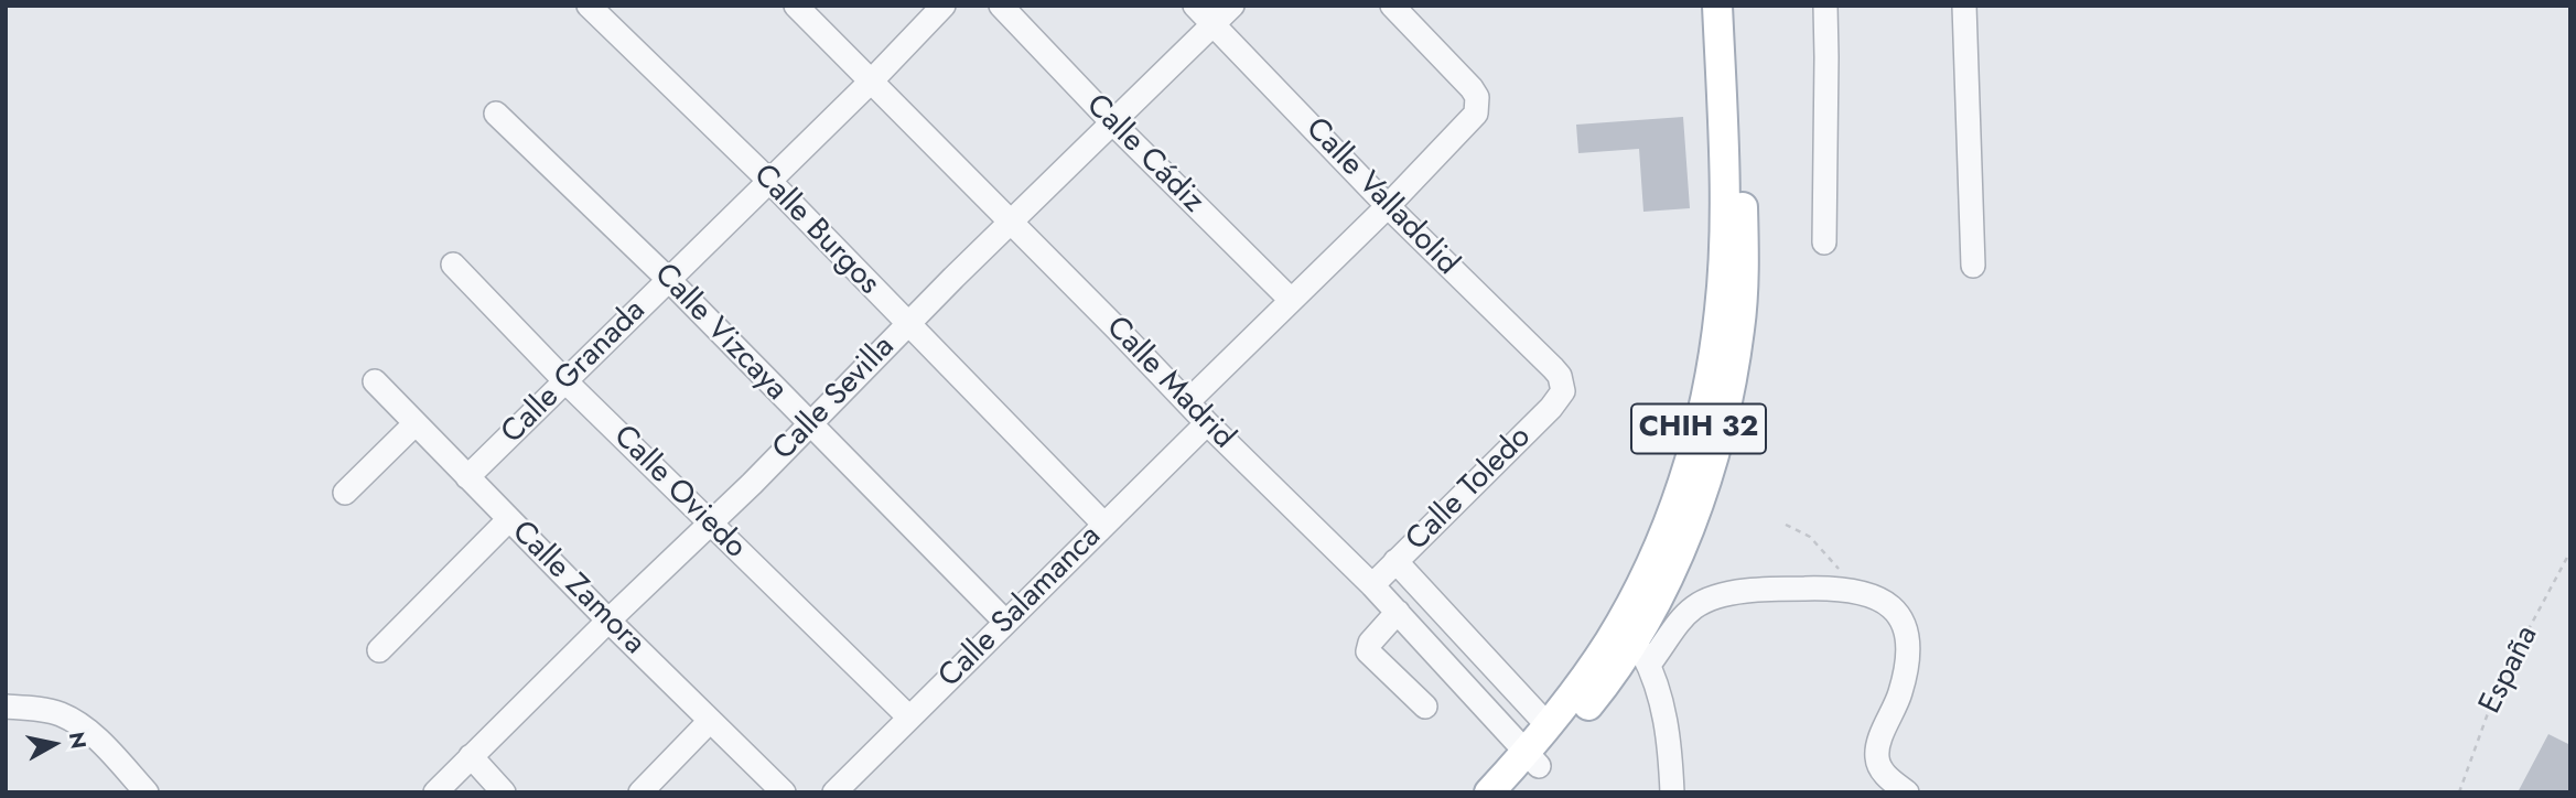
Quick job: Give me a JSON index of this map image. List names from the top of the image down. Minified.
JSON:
{"streets":{"main road":["CHIH 32"],"street":["Calle Cádiz","Calle Valladolid","Calle Burgos","Calle Vizcaya","Calle Granada","Calle Madrid","Calle Sevilla","Calle Toledo","Calle Oviedo","Calle Zamora","Calle Salamanca"],"path":["España"]},"crossings":[["Calle Cádiz","Calle Sevilla"],["Calle Valladolid","Calle Sevilla"],["Calle Valladolid","Calle Toledo"],["Calle Burgos","Calle Granada"],["Calle Burgos","Calle Sevilla"],["Calle Burgos","Calle Salamanca"],["Calle Vizcaya","Calle Granada"],["Calle Vizcaya","Calle Sevilla"],["Calle Vizcaya","Calle Salamanca"],["Calle Granada","Calle Madrid"],["Calle Granada","Calle Oviedo"],["Calle Granada","Calle Zamora"],["Calle Madrid","Calle Sevilla"],["Calle Madrid","CHIH 32"],["Calle Madrid","Calle Toledo"],["Calle Madrid","Calle Salamanca"],["Calle Sevilla","Calle Oviedo"],["Calle Sevilla","Calle Zamora"],["Calle Oviedo","Calle Salamanca"]],"north":"right"}
